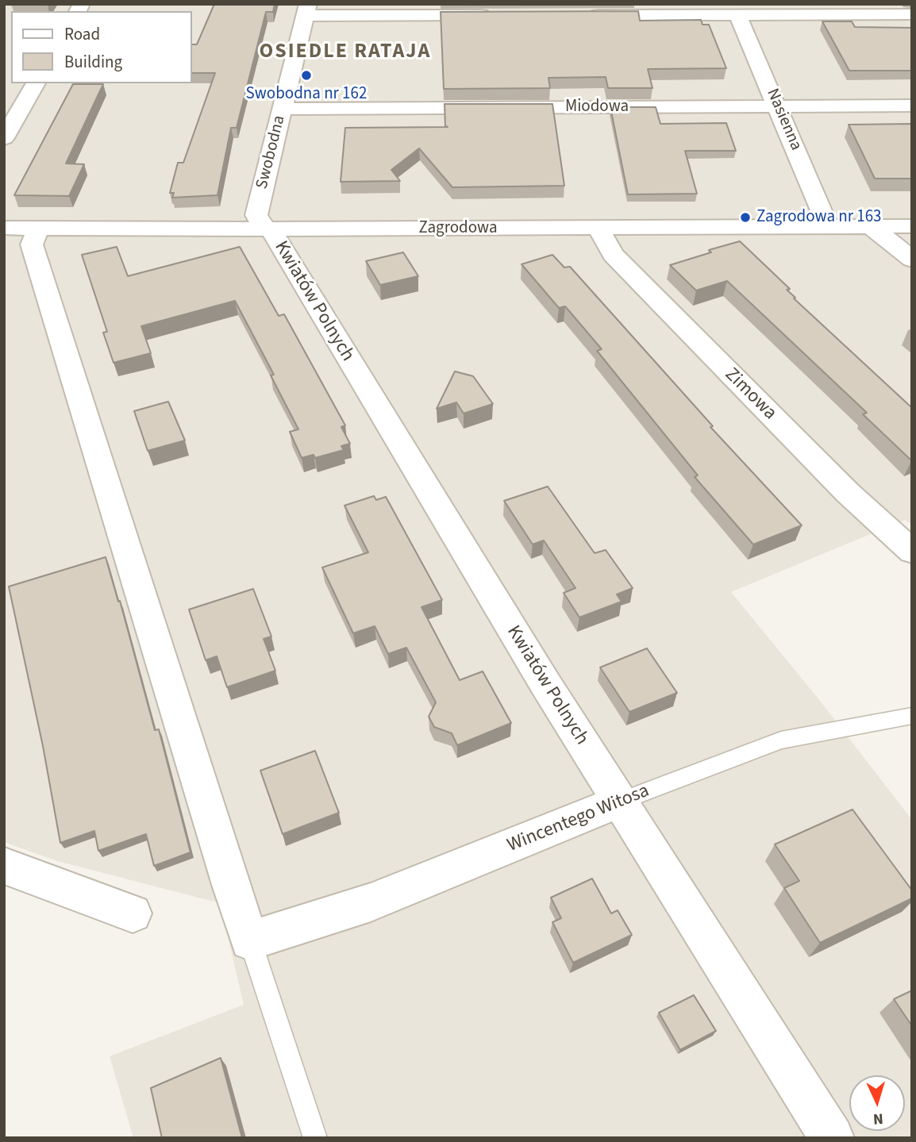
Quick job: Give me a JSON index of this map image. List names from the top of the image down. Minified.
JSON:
{"streets":{"street":["Miodowa","Nasienna","Swobodna","Zagrodowa","Kwiatów Polnych","Zimowa","Wincentego Witosa"]},"crossings":[["Miodowa","Nasienna"],["Miodowa","Swobodna"],["Nasienna","Zagrodowa"],["Swobodna","Zagrodowa"],["Swobodna","Kwiatów Polnych"],["Zagrodowa","Kwiatów Polnych"],["Zagrodowa","Zimowa"],["Kwiatów Polnych","Wincentego Witosa"]],"districts":["OSIEDLE RATAJA"],"places":["Swobodna nr 162","Zagrodowa nr 163"],"legend":["Road","Building"],"north":"bottom"}
